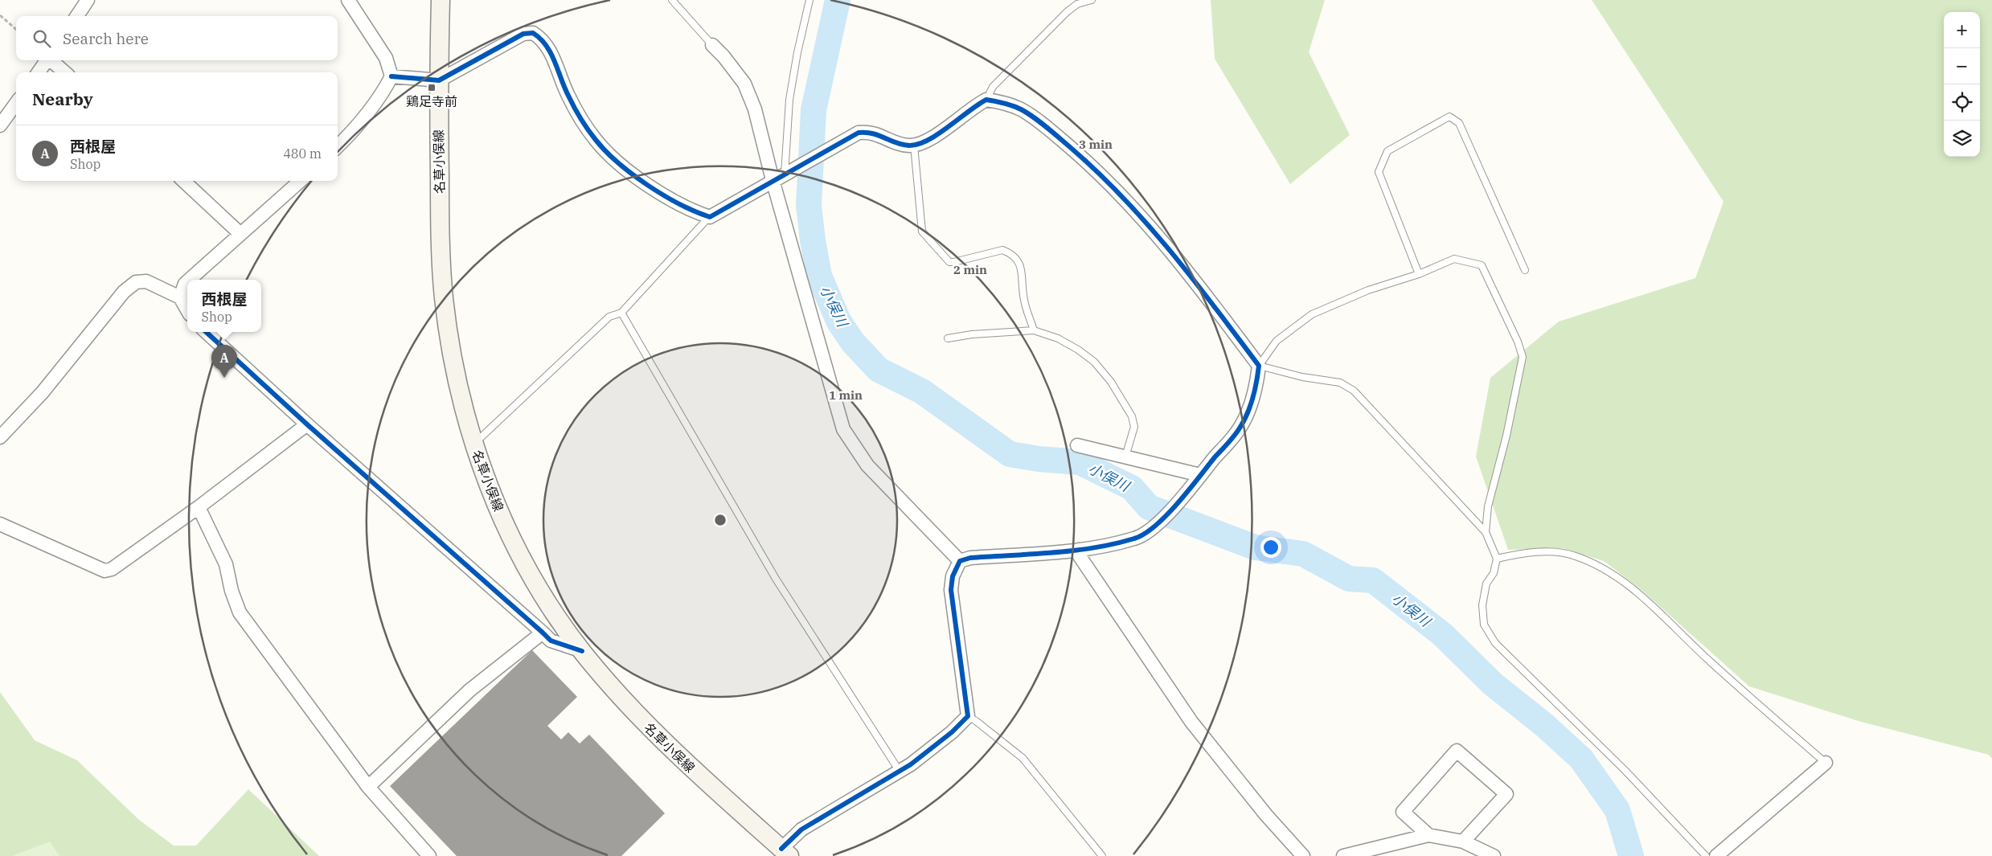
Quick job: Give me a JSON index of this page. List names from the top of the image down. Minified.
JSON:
{"streets":{"main road":["名草小俣線"]},"water":["小俣川"],"places":{"transit":["鶏足寺前"]},"page":{"map_buttons":["+","−"],"search":"Search here","heading":"Nearby","list":[{"mark":"A","name":"西根屋","note":"Shop","value":"480 m"}],"popup":["西根屋","Shop"],"pins":"A"},"rings":["3 min","2 min","1 min"]}
